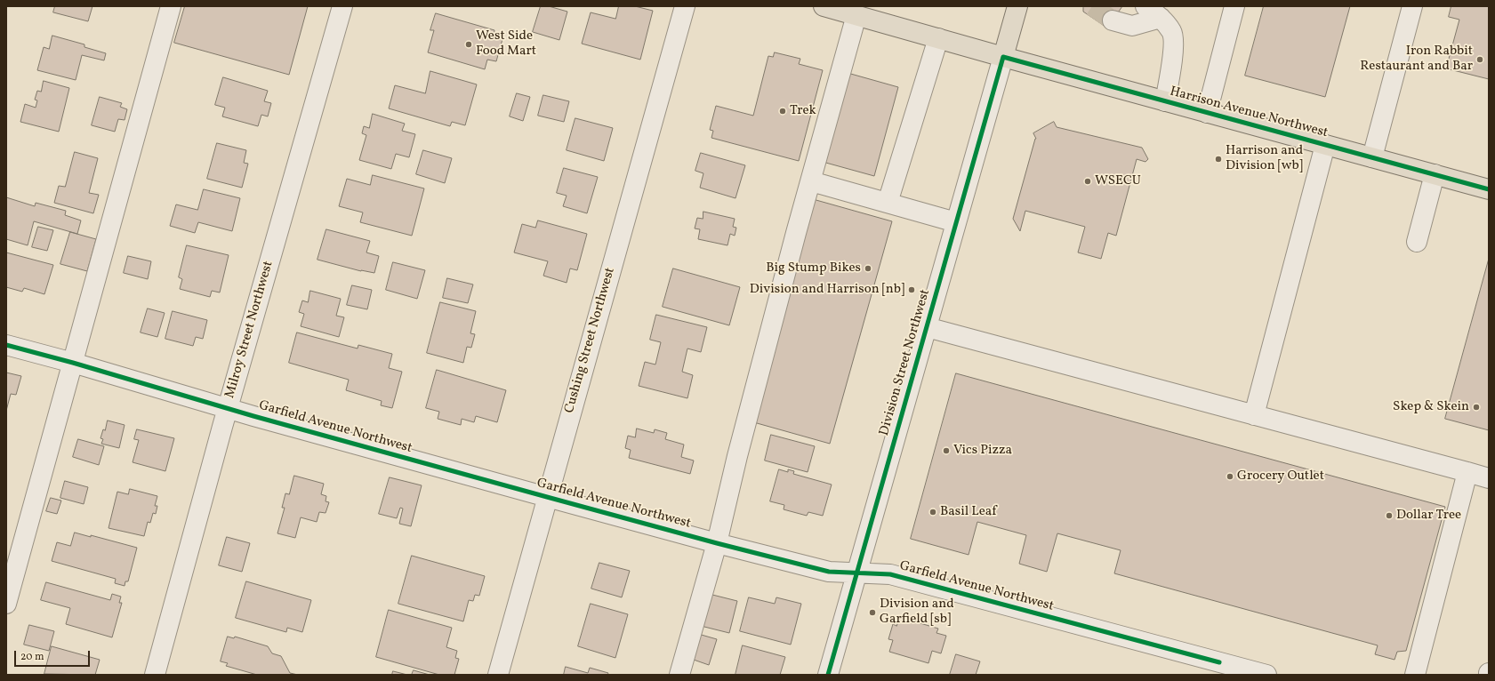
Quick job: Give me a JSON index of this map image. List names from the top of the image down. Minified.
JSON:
{"streets":{"main road":["Harrison Avenue Northwest","Division Street Northwest"],"street":["Milroy Street Northwest","Cushing Street Northwest","Garfield Avenue Northwest"]},"crossings":[["Harrison Avenue Northwest","Division Street Northwest"],["Milroy Street Northwest","Garfield Avenue Northwest"],["Cushing Street Northwest","Garfield Avenue Northwest"],["Division Street Northwest","Garfield Avenue Northwest"]],"places":["West Side Food Mart","Iron Rabbit Restaurant and Bar","Trek","Harrison and Division [wb]","WSECU","Big Stump Bikes","Division and Harrison [nb]","Skep & Skein","Vics Pizza","Grocery Outlet","Basil Leaf","Dollar Tree","Division and Garfield [sb]"],"scale_bar":"20 m"}
